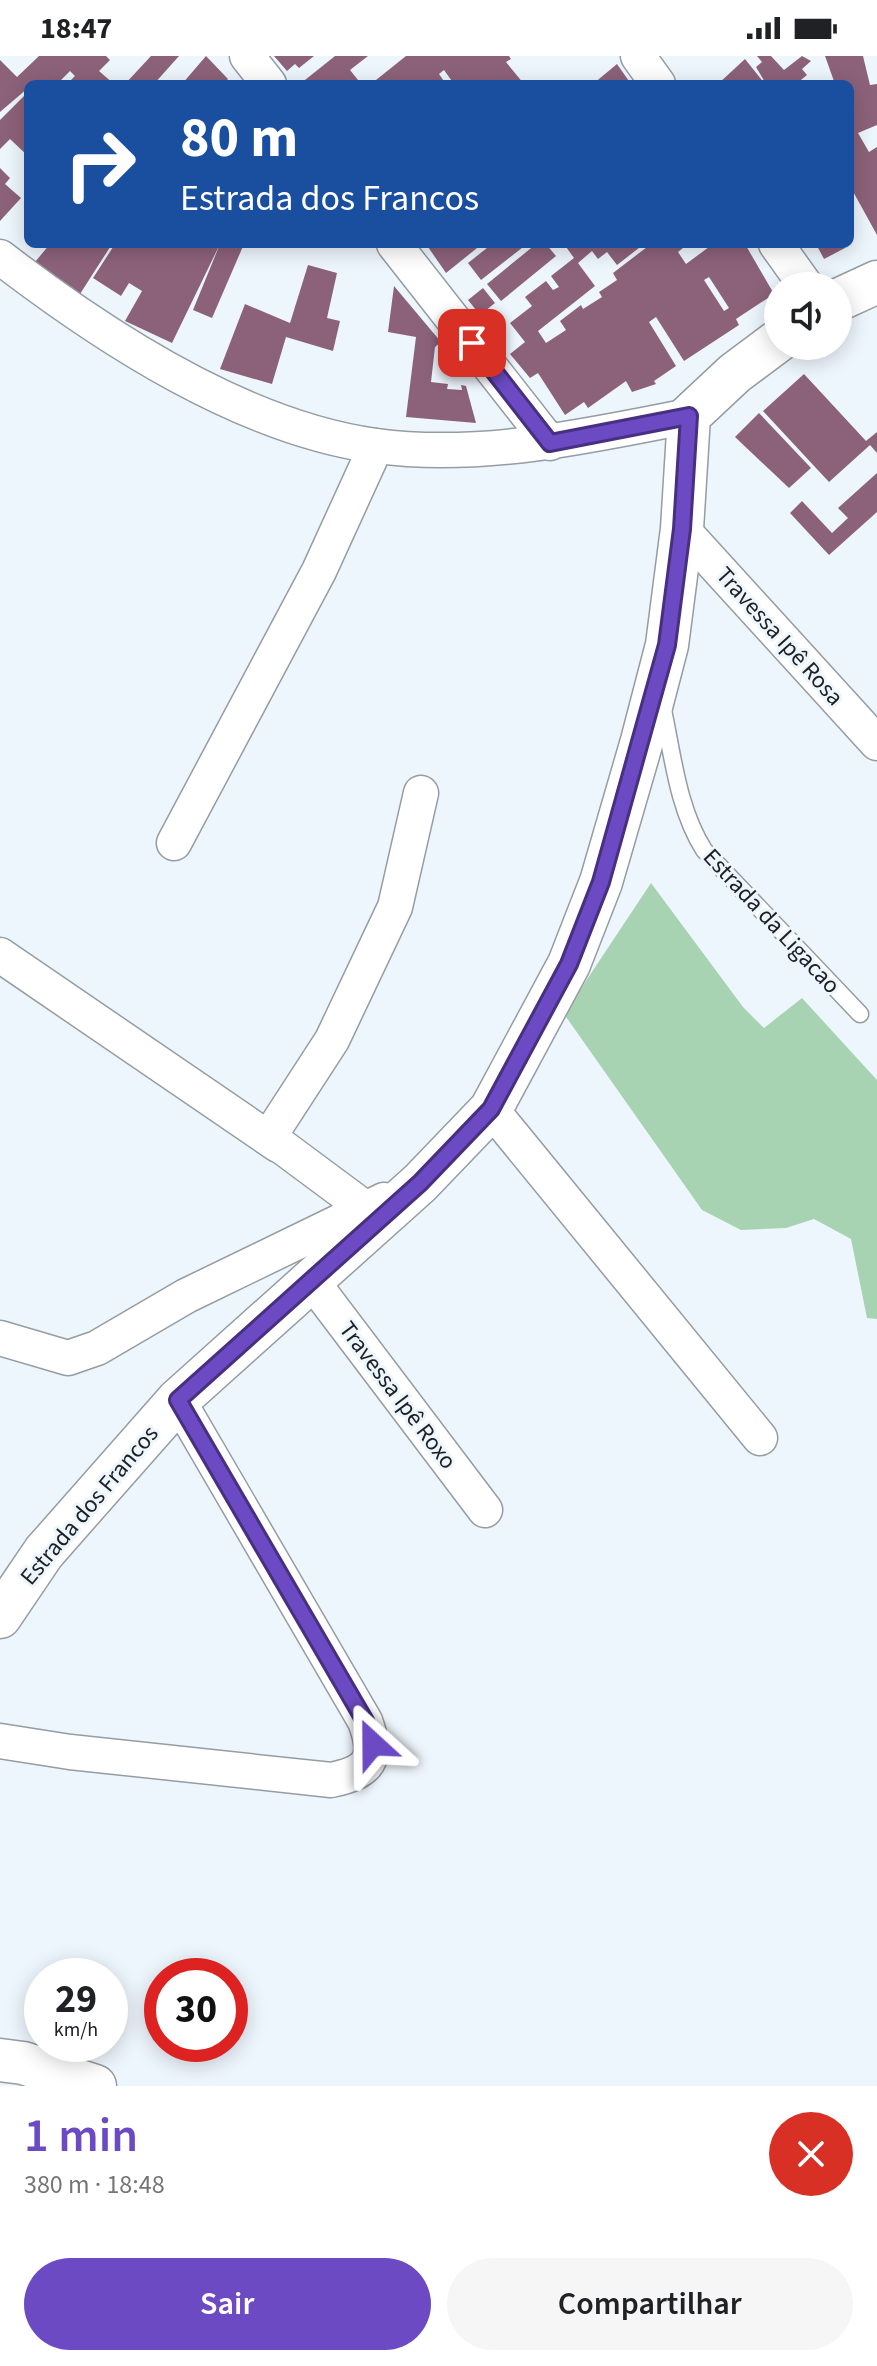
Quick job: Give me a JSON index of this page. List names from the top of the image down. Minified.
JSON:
{"streets":{"street":["Travessa Ipê Rosa","Travessa Ipê Roxo","Estrada dos Francos"],"lane":["Estrada da Ligacao"]},"crossings":[["Travessa Ipê Rosa","Estrada dos Francos"],["Estrada da Ligacao","Estrada dos Francos"],["Travessa Ipê Roxo","Estrada dos Francos"]],"page":{"status":"18:47","turn":["80 m","Estrada dos Francos"],"speed":"29 km/h","limit":"30","heading":["1 min","380 m · 18:48"],"buttons":["Sair","Compartilhar"]}}
